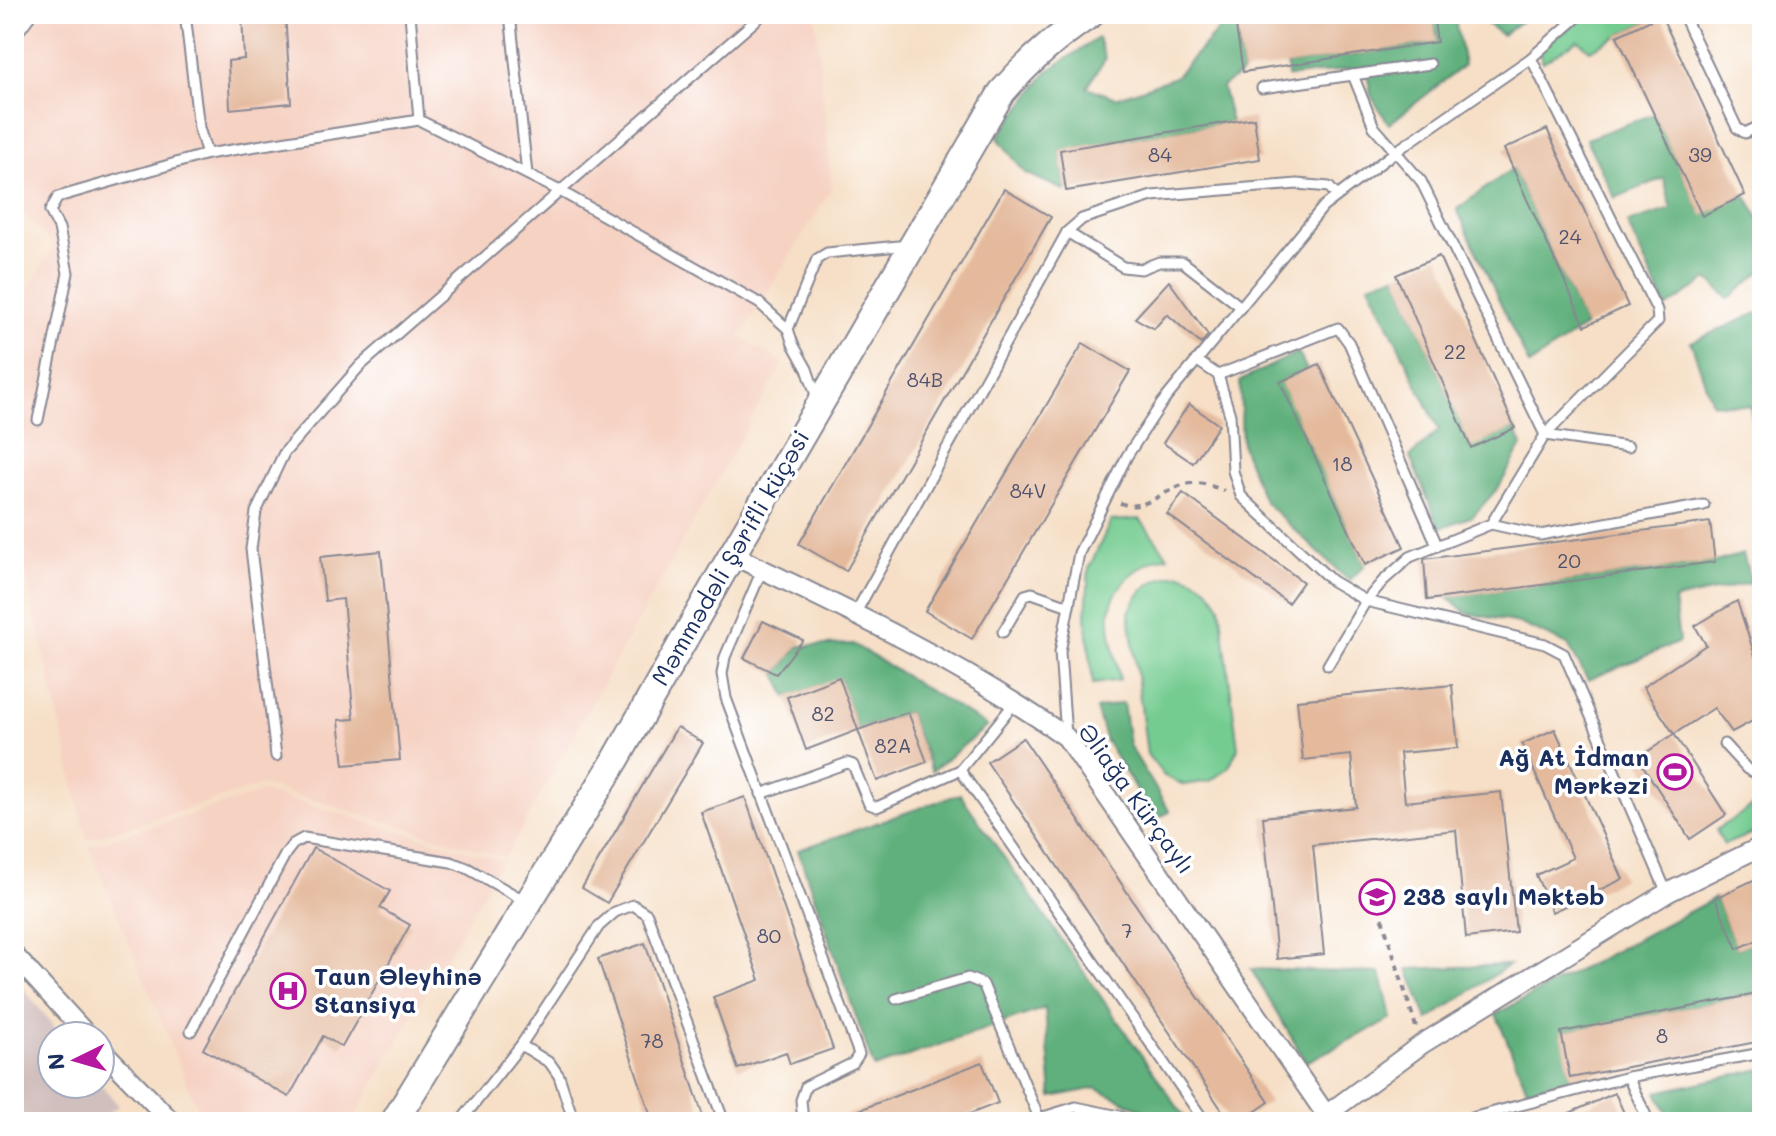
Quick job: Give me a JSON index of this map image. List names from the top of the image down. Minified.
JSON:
{"streets":{"street":["Məmmədəli Şərifli küçəsi","Əliağa Kürçaylı"]},"crossings":[["Məmmədəli Şərifli küçəsi","Əliağa Kürçaylı"]],"places":{"sports":["Ağ At İdman Mərkəzi"],"school or university":["238 saylı Məktəb"],"hospital":["Taun Əleyhinə Stansiya"]},"house_numbers":["84","39","24","22","84B","18","84V","20","82","82A","7","80","8","78"],"north":"left"}
